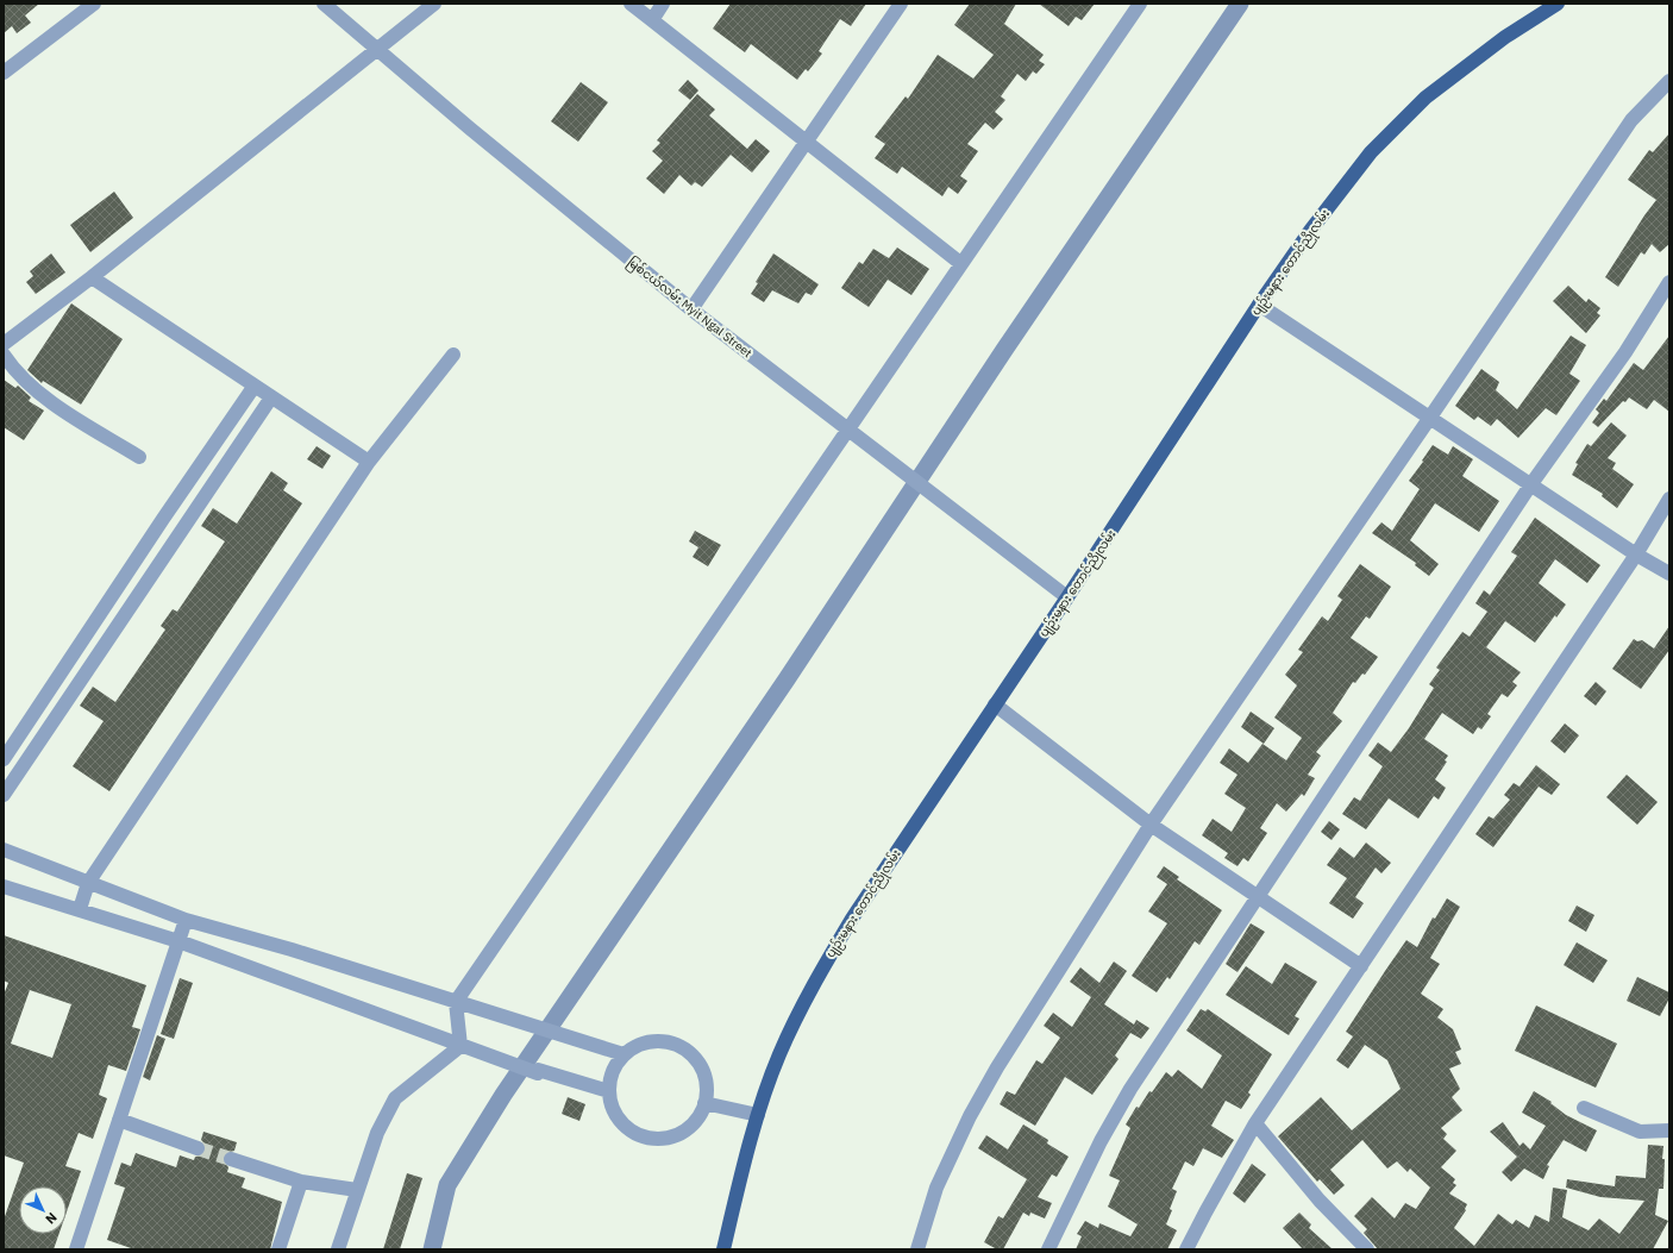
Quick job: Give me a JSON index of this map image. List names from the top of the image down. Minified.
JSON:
{"streets":{"main road":["ပျဉ်းမနား တောင်ညိုလမ်း"],"street":["မြစ်ငယ်လမ်း Myit Ngal Street"]},"crossings":[["ပျဉ်းမနား တောင်ညိုလမ်း","မြစ်ငယ်လမ်း Myit Ngal Street"]],"north":"bottom right"}
